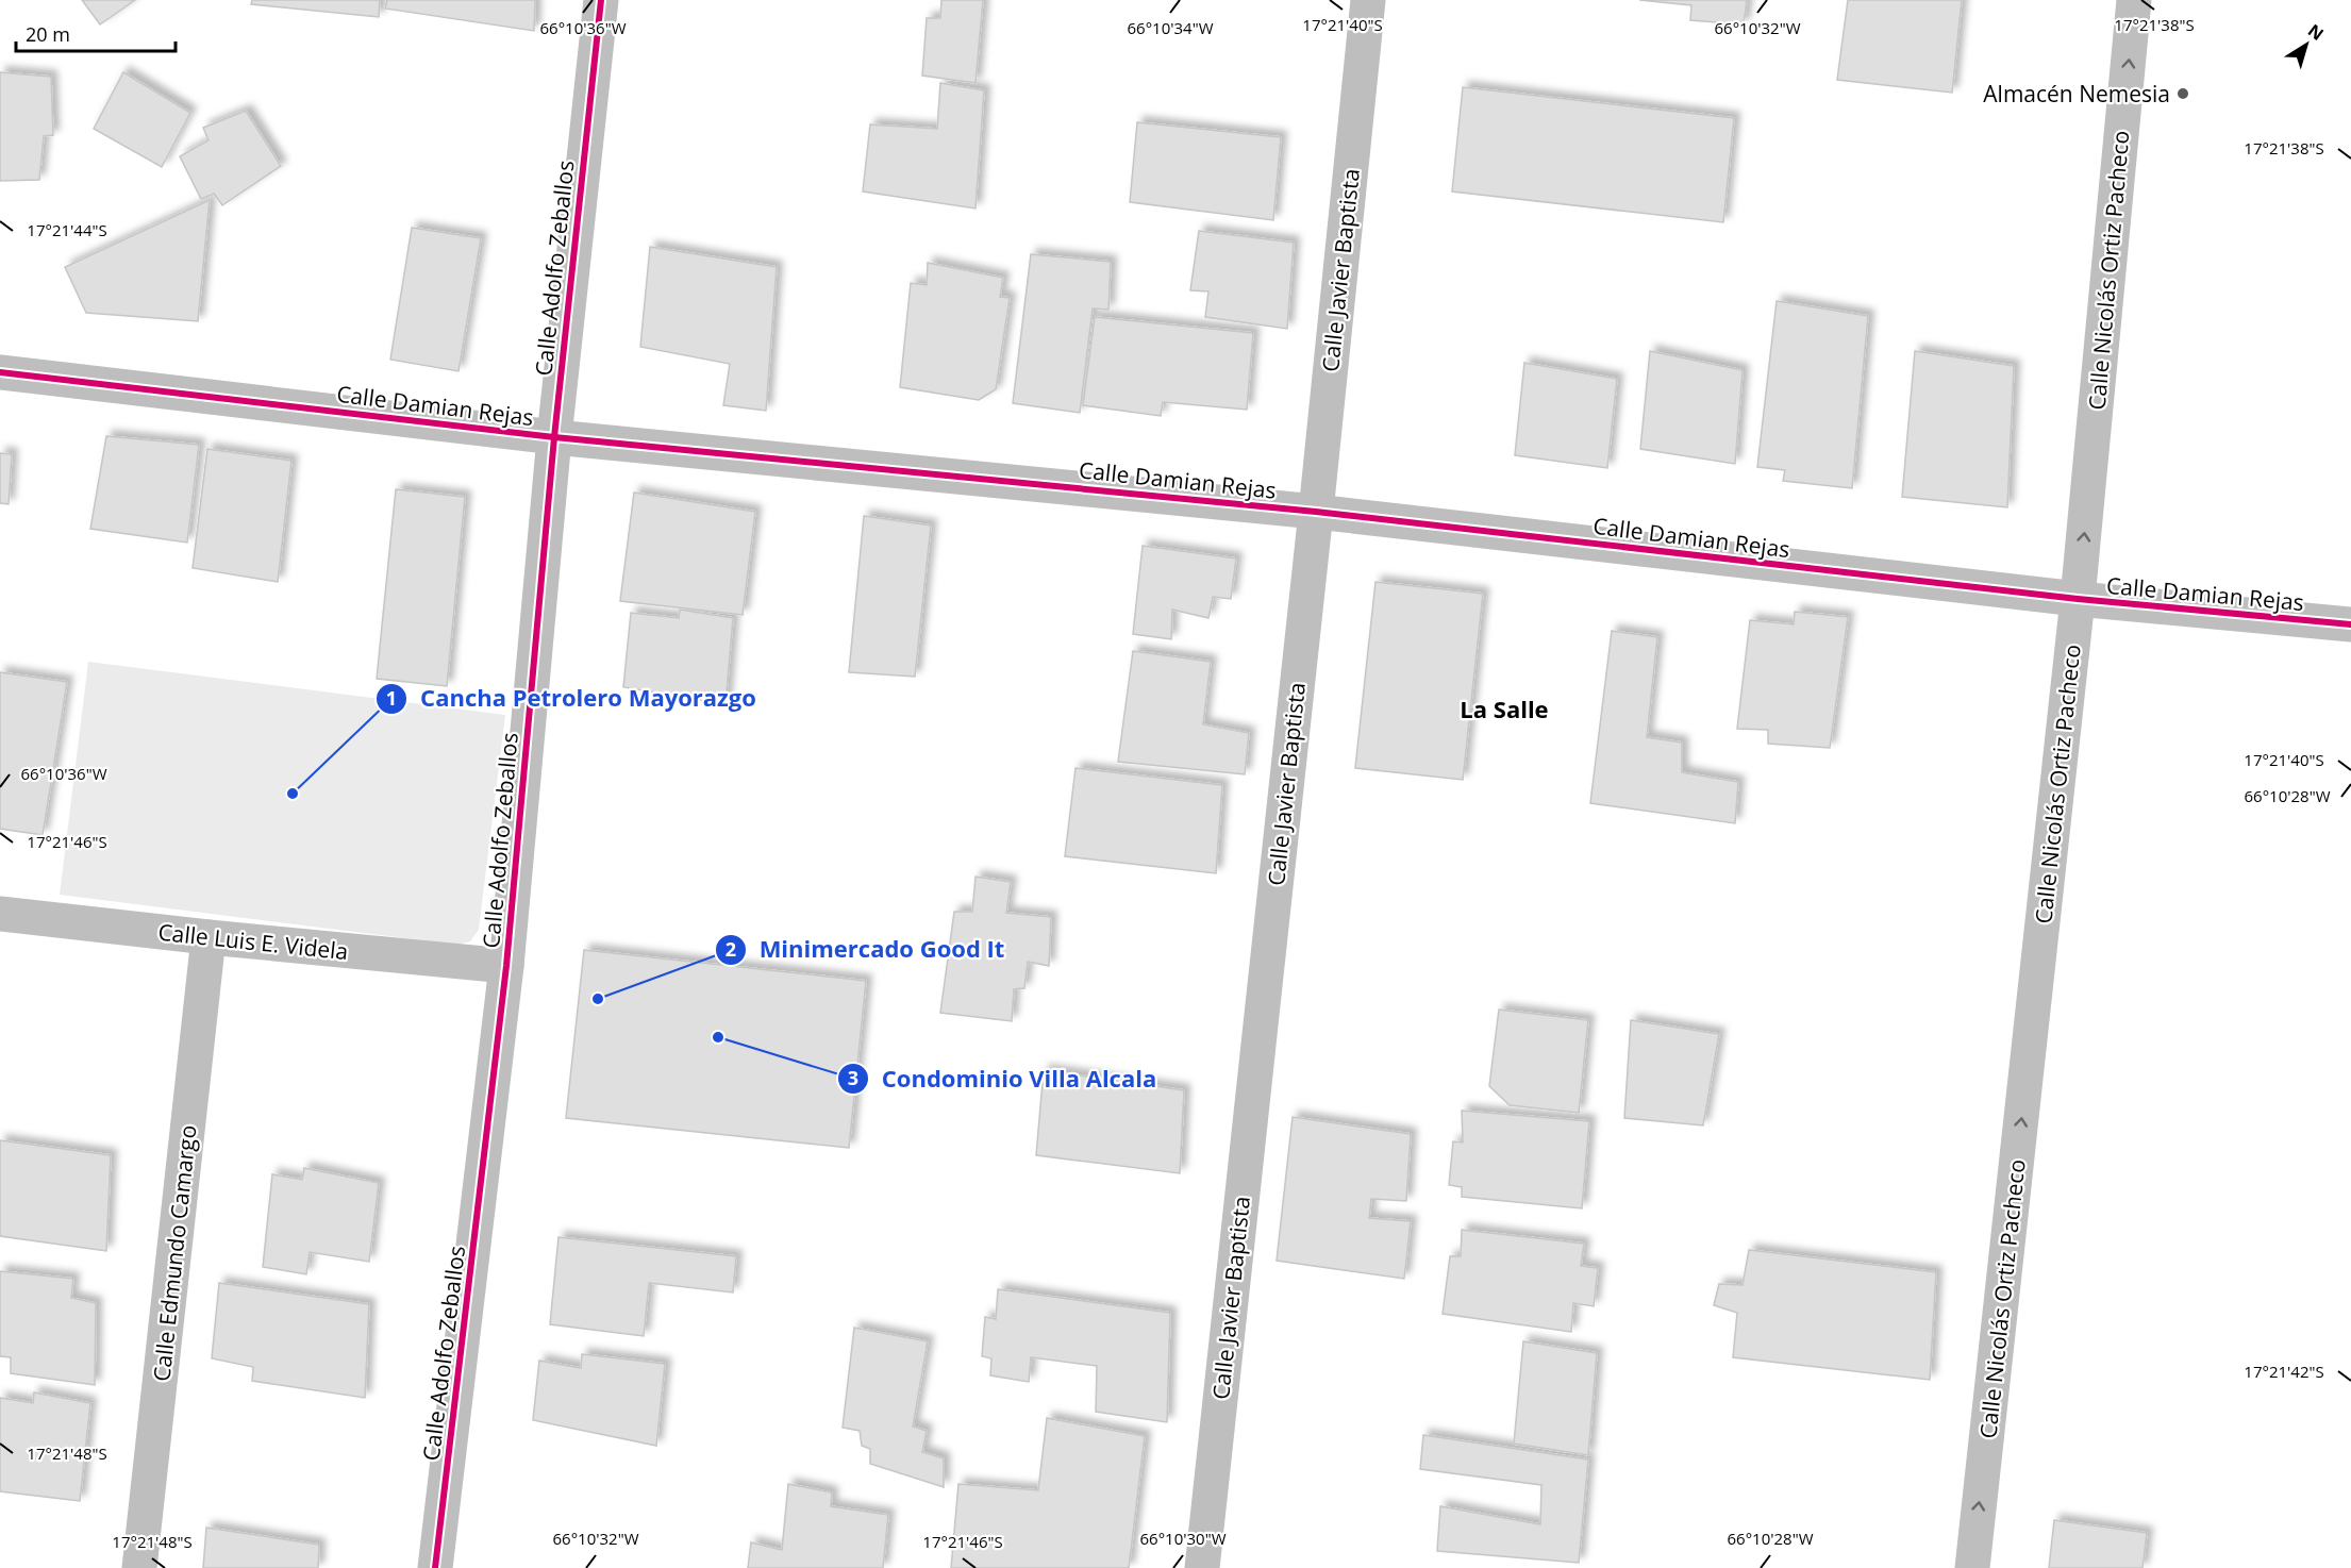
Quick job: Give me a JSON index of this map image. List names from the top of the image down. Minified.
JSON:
{"streets":{"street":["Calle Adolfo Zeballos","Calle Javier Baptista","Calle Nicolás Ortiz Pacheco","Calle Damian Rejas","Calle Luis E. Videla","Calle Edmundo Camargo"]},"crossings":[["Calle Adolfo Zeballos","Calle Damian Rejas"],["Calle Adolfo Zeballos","Calle Luis E. Videla"],["Calle Javier Baptista","Calle Damian Rejas"],["Calle Nicolás Ortiz Pacheco","Calle Damian Rejas"],["Calle Luis E. Videla","Calle Edmundo Camargo"]],"one_way":["Calle Nicolás Ortiz Pacheco"],"districts":["La Salle"],"places":["Almacén Nemesia","Cancha Petrolero Mayorazgo","Minimercado Good It","Condominio Villa Alcala"],"scale_bar":"20 m","north":"top right","coordinates":["17°21'40\"S","17°21'38\"S","66°10'36\"W","66°10'34\"W","66°10'32\"W","17°21'44\"S","66°10'28\"W","17°21'46\"S","17°21'42\"S","17°21'48\"S","66°10'30\"W"]}
